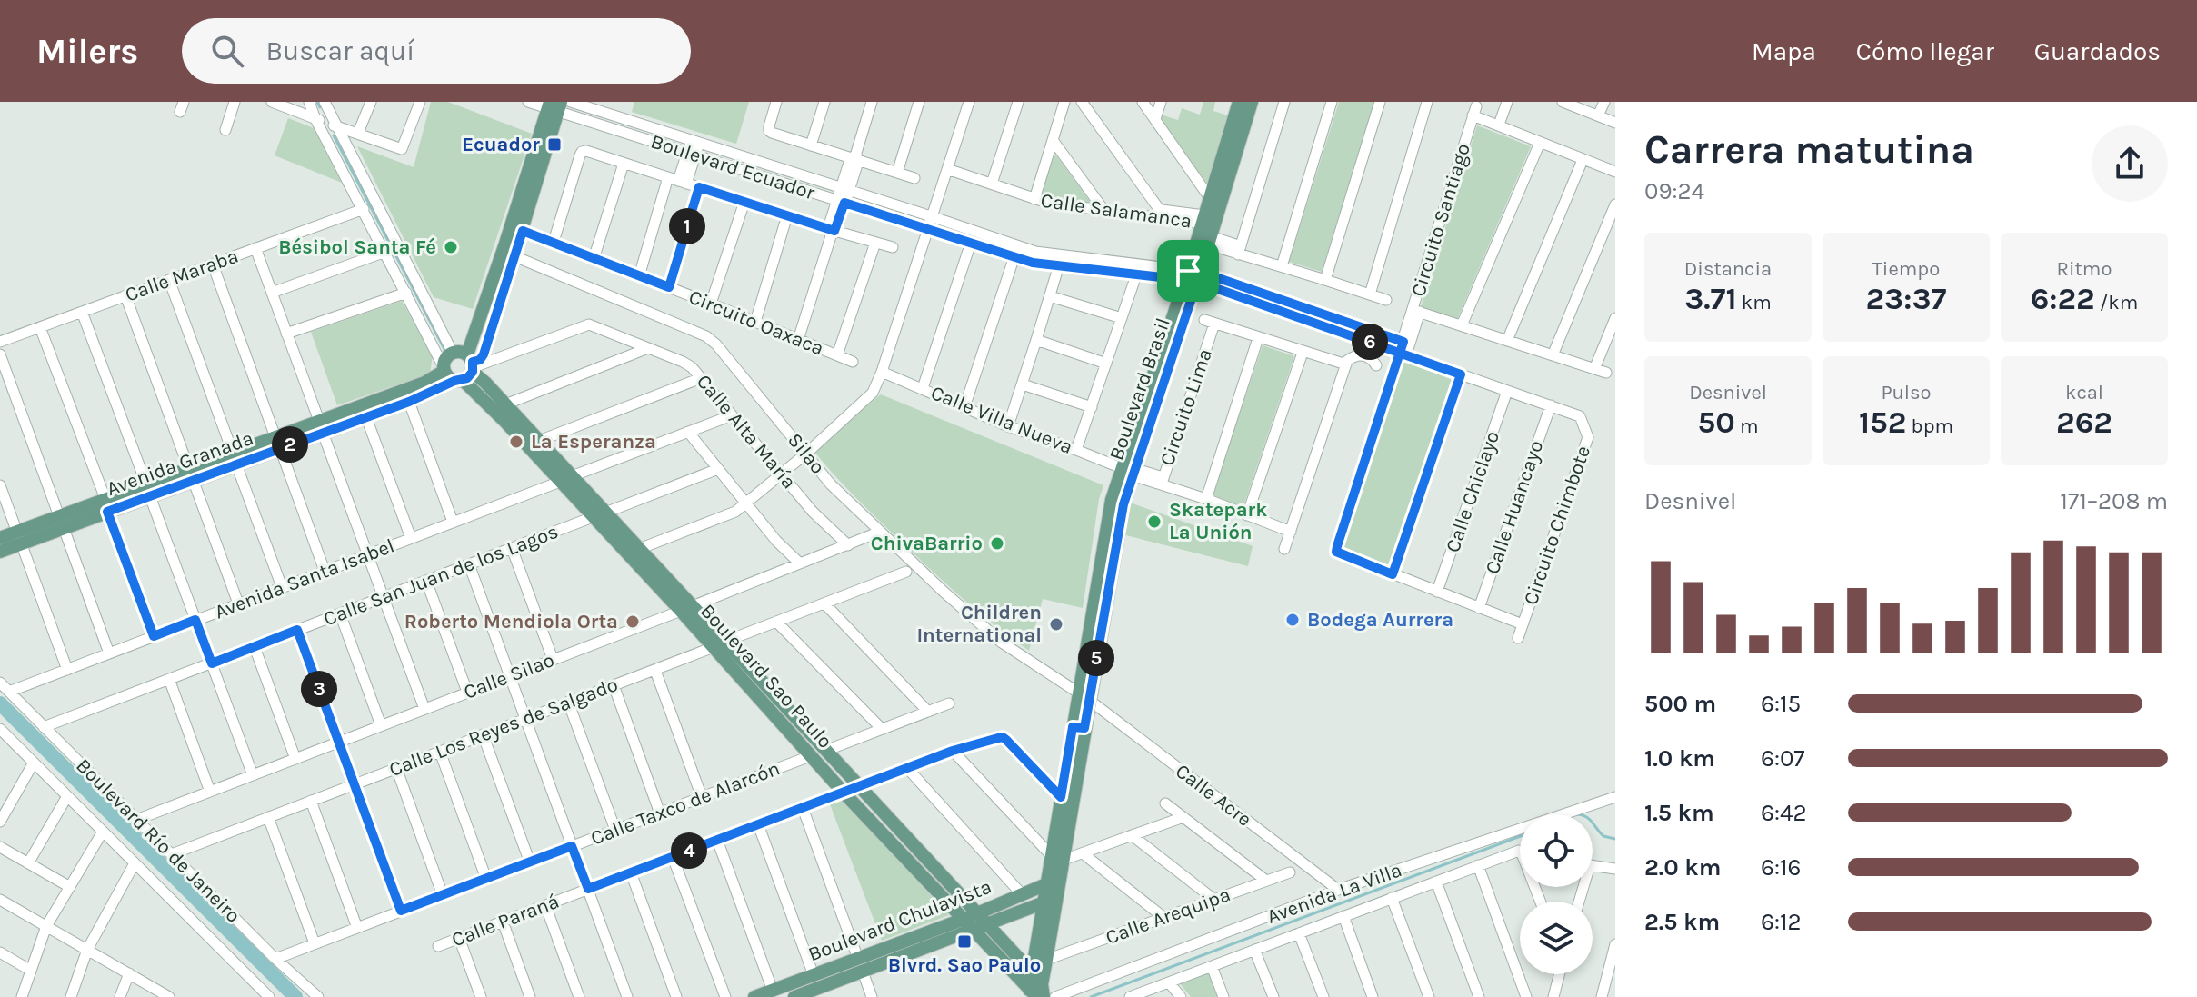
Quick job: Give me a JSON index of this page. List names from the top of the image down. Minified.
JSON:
{"streets":{"main road":["Boulevard Brasil","Avenida Granada","Boulevard Sao Paulo","Boulevard Chulavista"],"street":["Boulevard Ecuador","Calle Salamanca","Circuito Santiago","Calle Maraba","Circuito Oaxaca","Circuito Lima","Calle Villa Nueva","Calle Alta María","Silao","Calle Chiclayo","Calle Huancayo","Circuito Chimbote","Calle San Juan de los Lagos","Avenida Santa Isabel","Calle Silao","Calle Los Reyes de Salgado","Calle Acre","Calle Taxco de Alarcón","Boulevard Río de Janeiro","Avenida La Villa","Calle Arequipa","Calle Paraná"]},"crossings":[["Boulevard Ecuador","Boulevard Brasil"],["Boulevard Ecuador","Circuito Chimbote"],["Calle Salamanca","Boulevard Brasil"],["Calle Maraba","Boulevard Sao Paulo"],["Boulevard Brasil","Calle Villa Nueva"],["Boulevard Brasil","Silao"],["Boulevard Brasil","Boulevard Sao Paulo"],["Boulevard Brasil","Calle Acre"],["Boulevard Brasil","Calle Arequipa"],["Boulevard Brasil","Calle Paraná"],["Boulevard Brasil","Boulevard Chulavista"],["Circuito Lima","Calle Villa Nueva"],["Calle Alta María","Avenida Granada"],["Calle Alta María","Avenida Santa Isabel"],["Calle Alta María","Calle Silao"],["Calle Alta María","Boulevard Sao Paulo"],["Silao","Calle Silao"],["Silao","Calle Acre"],["Avenida Granada","Boulevard Sao Paulo"],["Calle Chiclayo","Circuito Chimbote"],["Calle Huancayo","Circuito Chimbote"],["Calle San Juan de los Lagos","Boulevard Sao Paulo"],["Calle San Juan de los Lagos","Boulevard Río de Janeiro"],["Avenida Santa Isabel","Boulevard Sao Paulo"],["Avenida Santa Isabel","Boulevard Río de Janeiro"],["Calle Silao","Boulevard Sao Paulo"],["Calle Silao","Boulevard Río de Janeiro"],["Boulevard Sao Paulo","Calle Los Reyes de Salgado"],["Boulevard Sao Paulo","Calle Taxco de Alarcón"],["Boulevard Sao Paulo","Calle Paraná"],["Boulevard Sao Paulo","Boulevard Chulavista"],["Calle Los Reyes de Salgado","Boulevard Río de Janeiro"],["Calle Acre","Avenida La Villa"],["Calle Acre","Calle Arequipa"],["Calle Taxco de Alarcón","Boulevard Río de Janeiro"]],"places":{"transit":["Ecuador","Blvrd. Sao Paulo"],"other":["Bésibol Santa Fé","La Esperanza","Skatepark La Unión","ChivaBarrio","Bodega Aurrera","Roberto Mendiola Orta","Children International"]},"page":{"header":"Milers","search":"Buscar aquí","nav":["Mapa","Cómo llegar","Guardados"],"heading":["Carrera matutina","09:24"],"pins":["1","6","2","5","3","4"],"stats":[["Distancia","3.71 km"],["Tiempo","23:37"],["Ritmo","6:22 /km"],["Desnivel","50 m"],["Pulso","152 bpm"],["kcal","262"]],"chart":["Desnivel","171–208 m"],"list":[{"name":"500 m","note":"6:15"},{"name":"1.0 km","note":"6:07"},{"name":"1.5 km","note":"6:42"},{"name":"2.0 km","note":"6:16"},{"name":"2.5 km","note":"6:12"}]}}
